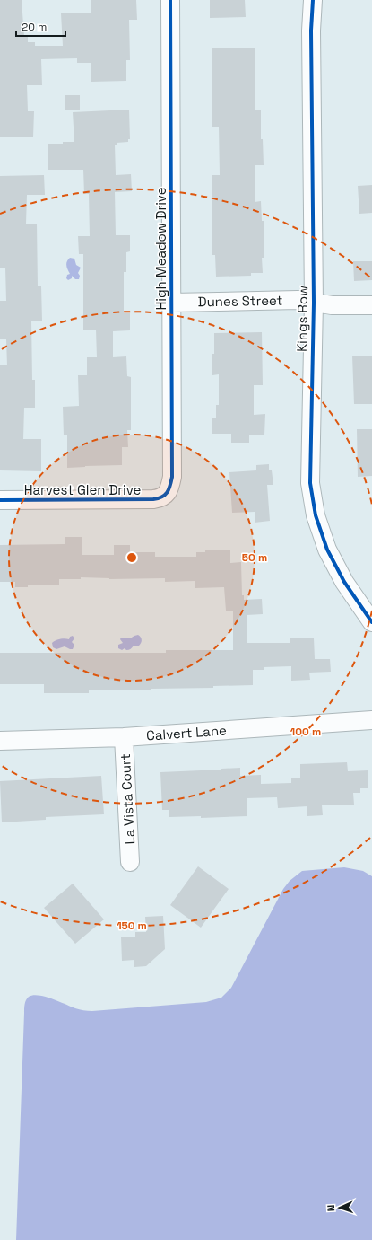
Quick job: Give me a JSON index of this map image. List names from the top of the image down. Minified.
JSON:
{"streets":{"street":["High Meadow Drive","Dunes Street","Kings Row","Harvest Glen Drive","Calvert Lane","La Vista Court"]},"crossings":[["High Meadow Drive","Dunes Street"],["High Meadow Drive","Harvest Glen Drive"],["Dunes Street","Kings Row"],["Calvert Lane","La Vista Court"]],"scale_bar":"20 m","north":"left","rings":["50 m","100 m","150 m"]}
